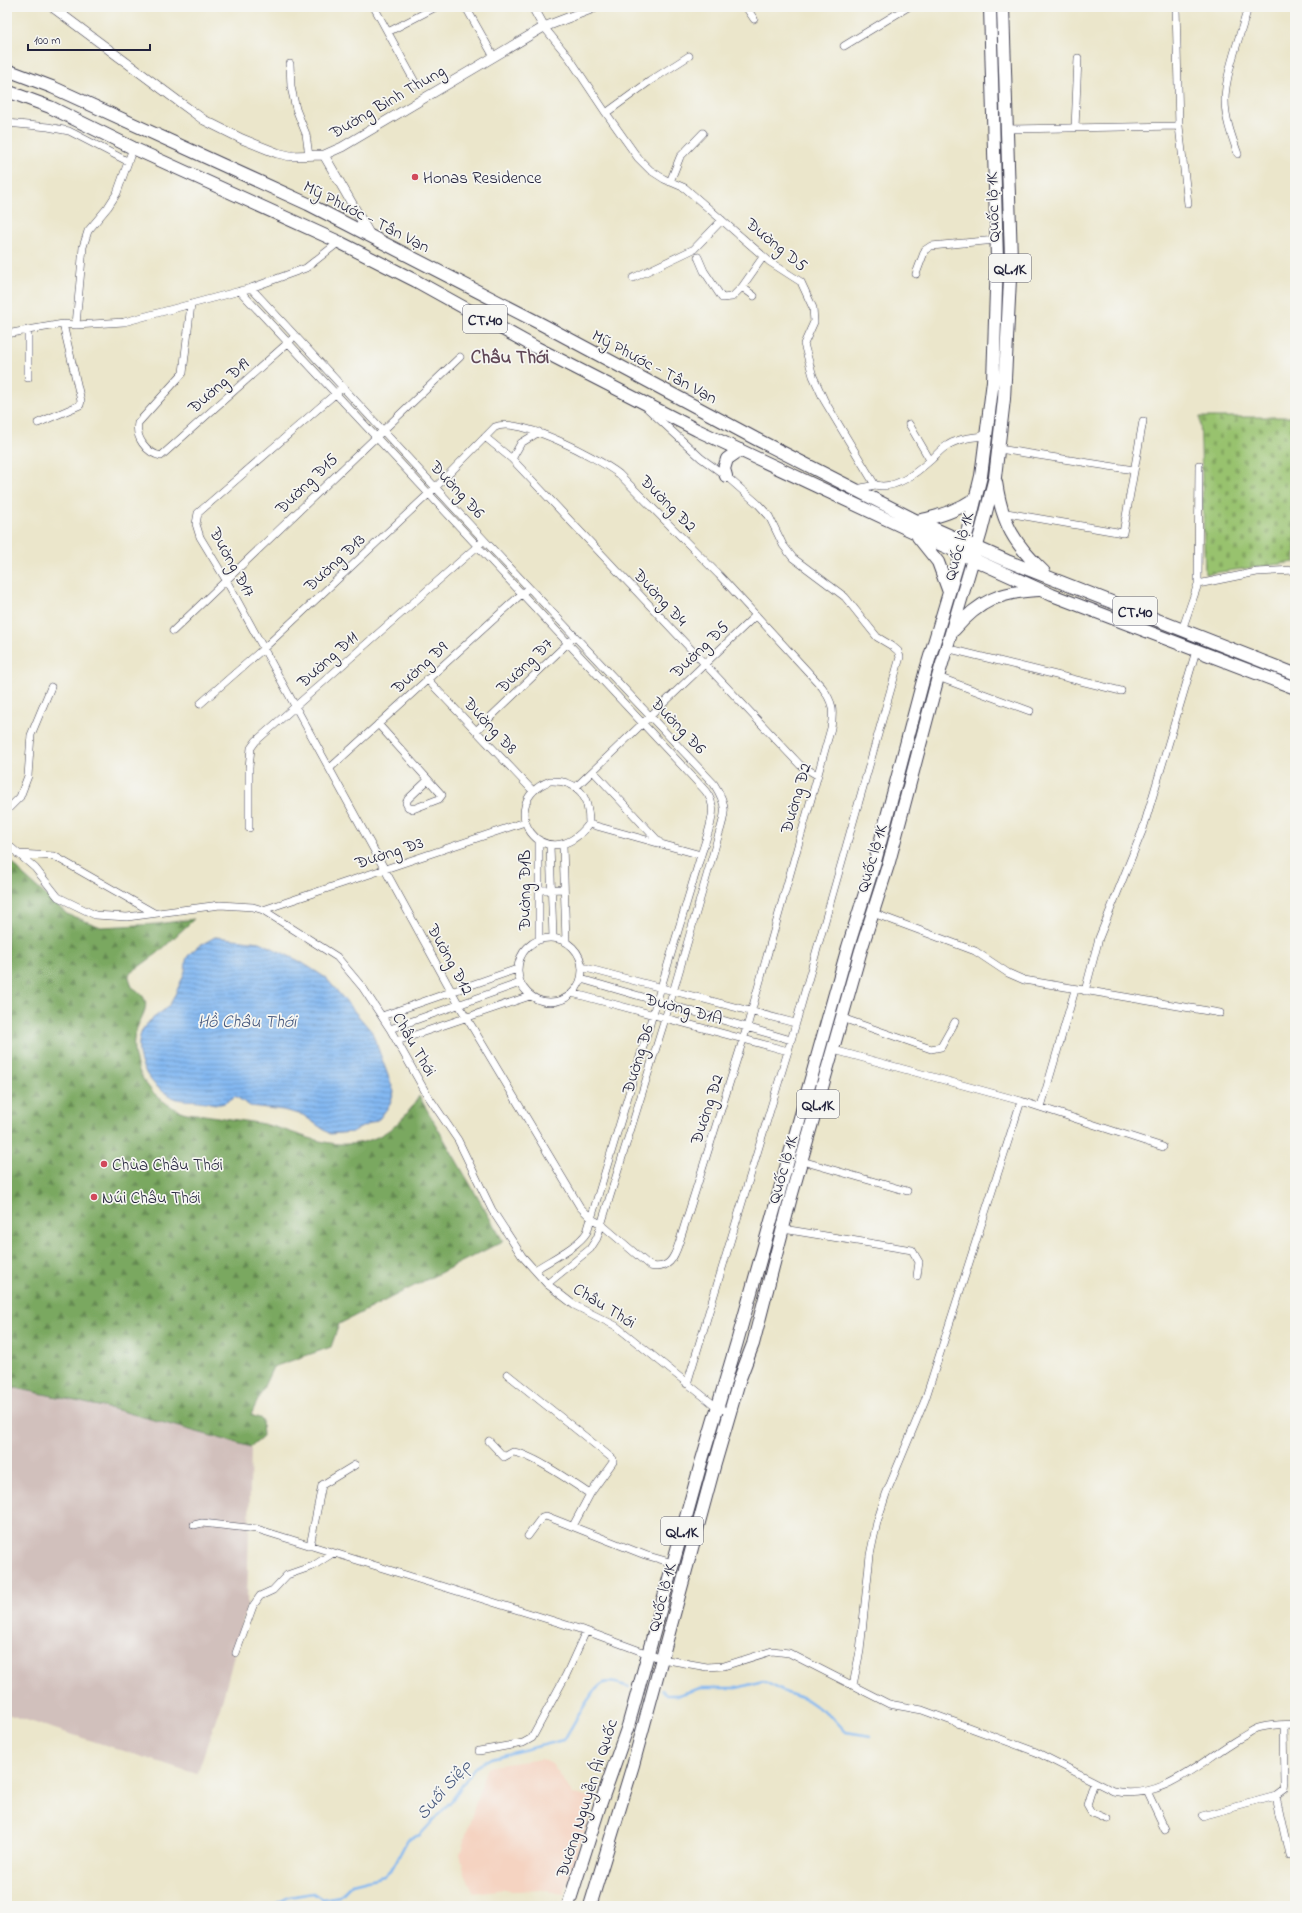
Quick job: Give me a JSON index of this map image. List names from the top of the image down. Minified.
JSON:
{"streets":{"main road":["Quốc lộ 1K","Mỹ Phước - Tân Vạn","QL.1K","CT.40","Đường Nguyễn Ái Quốc"],"street":["Đường Bình Thung","Đường D5","Đường Đ19","Đường Đ15","Đường Đ6","Đường Đ2","Đường Đ17","Đường Đ13","Đường Đ4","Đường Đ5","Đường Đ11","Đường Đ7","Đường Đ9","Đường Đ8","Đường Đ3","Đường Đ1B","Đường Đ12","Đường Đ1A","Châu Thới"]},"crossings":[["Đường Bình Thung","Đường D5"],["Quốc lộ 1K","Mỹ Phước - Tân Vạn"],["Quốc lộ 1K","Châu Thới"],["Quốc lộ 1K","Đường Nguyễn Ái Quốc"],["Đường Đ19","Đường Đ6"],["Đường Đ15","Đường Đ6"],["Đường Đ15","Đường Đ17"],["Đường Đ6","Đường Đ2"],["Đường Đ6","Đường Đ17"],["Đường Đ6","Đường Đ13"],["Đường Đ6","Đường Đ5"],["Đường Đ6","Đường Đ11"],["Đường Đ6","Đường Đ7"],["Đường Đ6","Đường Đ9"],["Đường Đ6","Đường Đ12"],["Đường Đ6","Đường Đ1A"],["Đường Đ6","Châu Thới"],["Đường Đ2","Đường Đ13"],["Đường Đ2","Đường Đ4"],["Đường Đ2","Đường Đ5"],["Đường Đ2","Đường Đ12"],["Đường Đ2","Đường Đ1A"],["Đường Đ17","Đường Đ13"],["Đường Đ17","Đường Đ11"],["Đường Đ17","Đường Đ12"],["Đường Đ13","Đường Đ4"],["Đường Đ4","Đường Đ5"],["Đường Đ5","Đường Đ8"],["Đường Đ5","Đường Đ3"],["Đường Đ5","Đường Đ1B"],["Đường Đ11","Đường Đ12"],["Đường Đ7","Đường Đ8"],["Đường Đ9","Đường Đ8"],["Đường Đ9","Đường Đ12"],["Đường Đ8","Đường Đ3"],["Đường Đ8","Đường Đ1B"],["Đường Đ3","Đường Đ1B"],["Đường Đ3","Đường Đ12"],["Đường Đ3","Châu Thới"],["Đường Đ1B","Đường Đ1A"]],"districts":["Châu Thới"],"water":["Hồ Châu Thới","Suối Siệp"],"places":["Honas Residence","Chùa Châu Thới","Núi Châu Thới"],"scale_bar":"100 m"}
